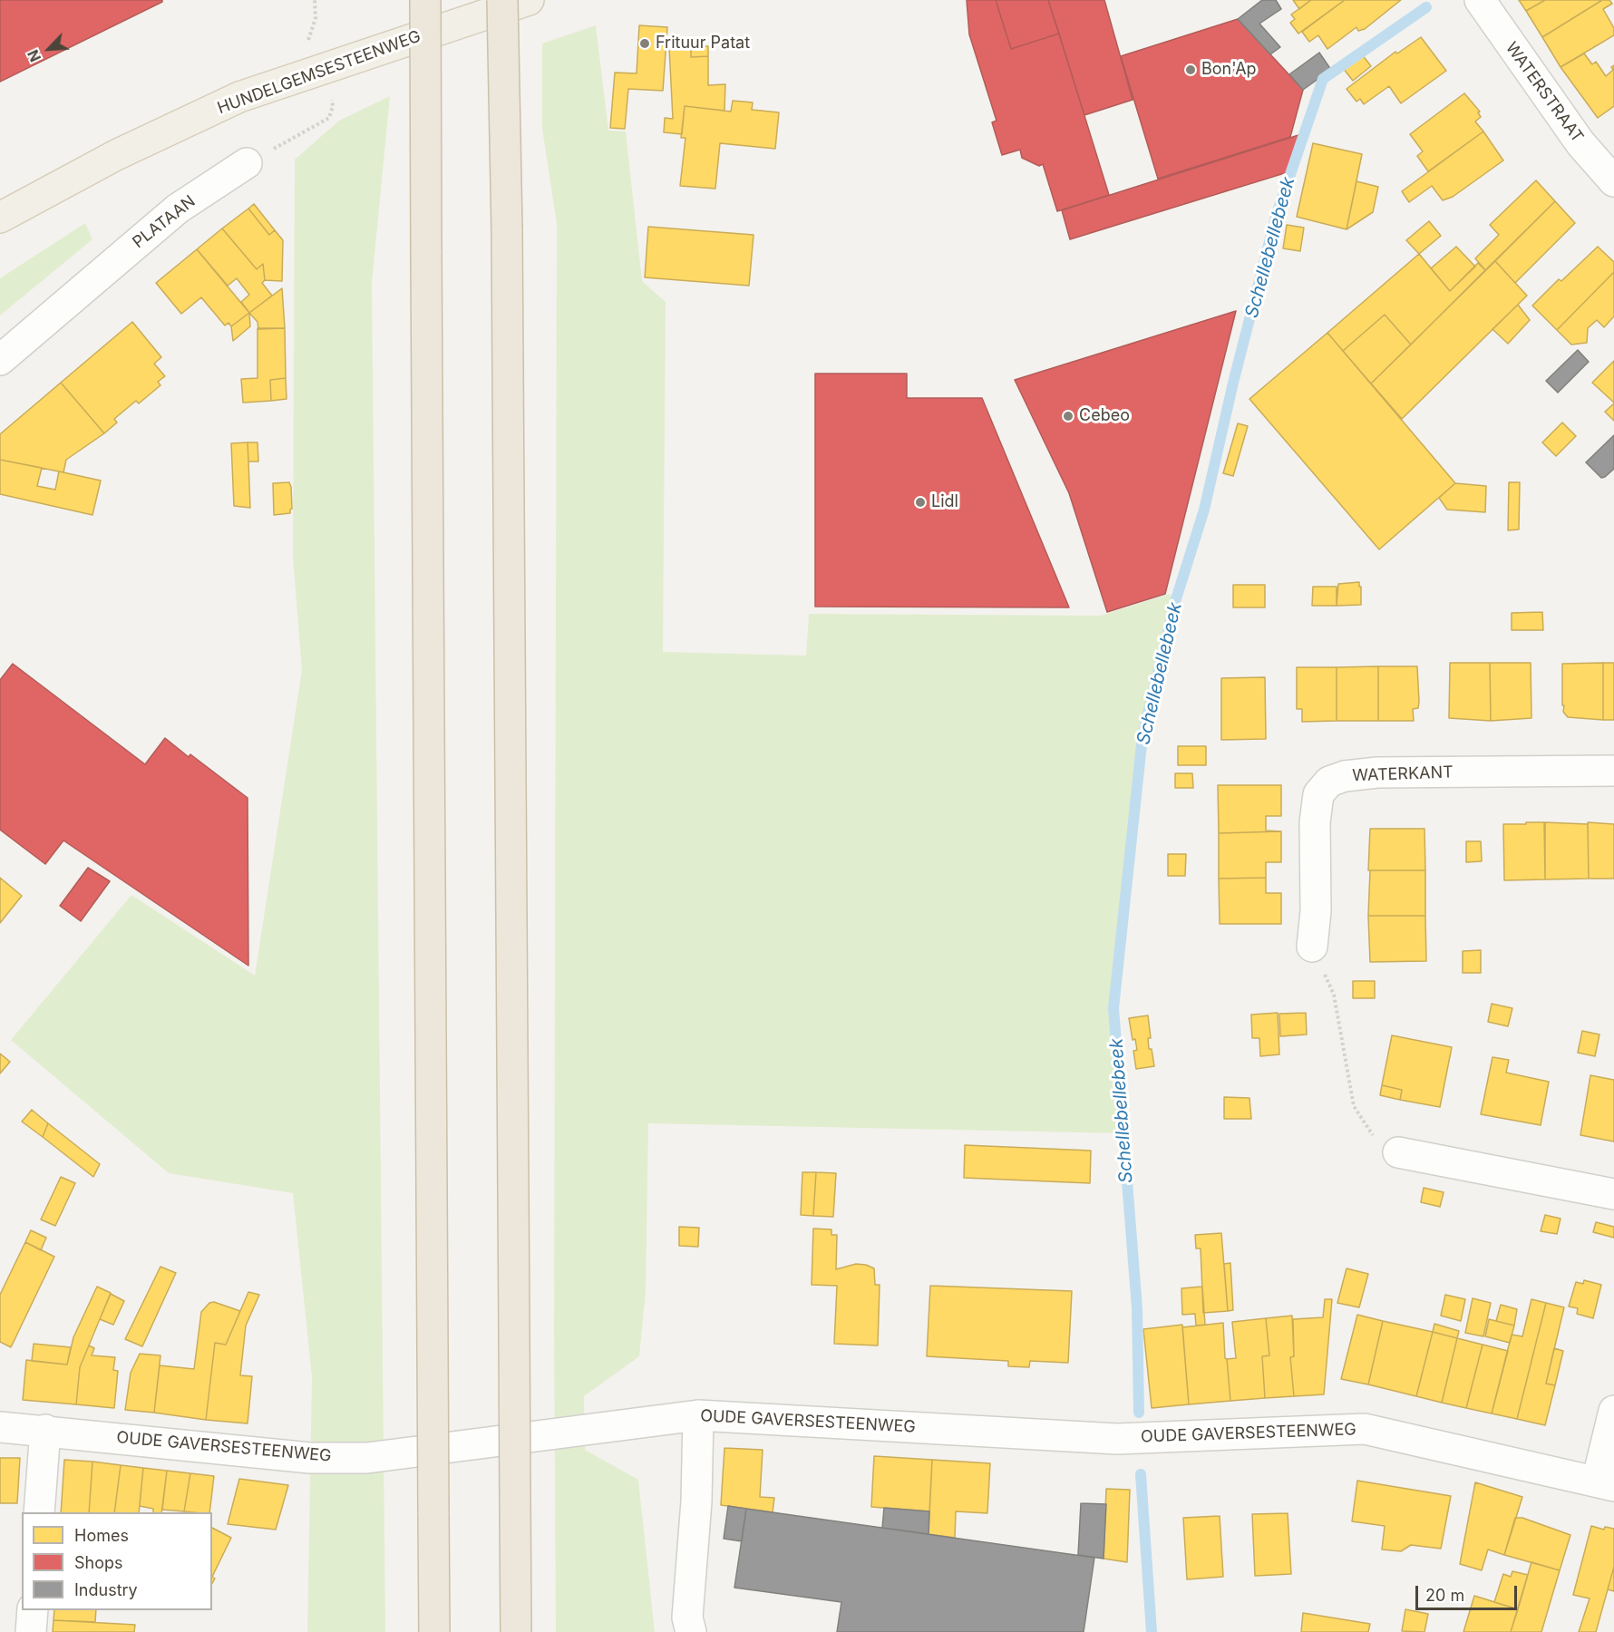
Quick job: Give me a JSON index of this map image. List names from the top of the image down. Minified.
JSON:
{"streets":{"main road":["HUNDELGEMSESTEENWEG"],"street":["WATERSTRAAT","PLATAAN","WATERKANT","OUDE GAVERSESTEENWEG"]},"water":["Schellebellebeek"],"places":["Frituur Patat","Bon'Ap","Cebeo","Lidl"],"legend":["Homes","Shops","Industry"],"scale_bar":"20 m","north":"bottom left"}
